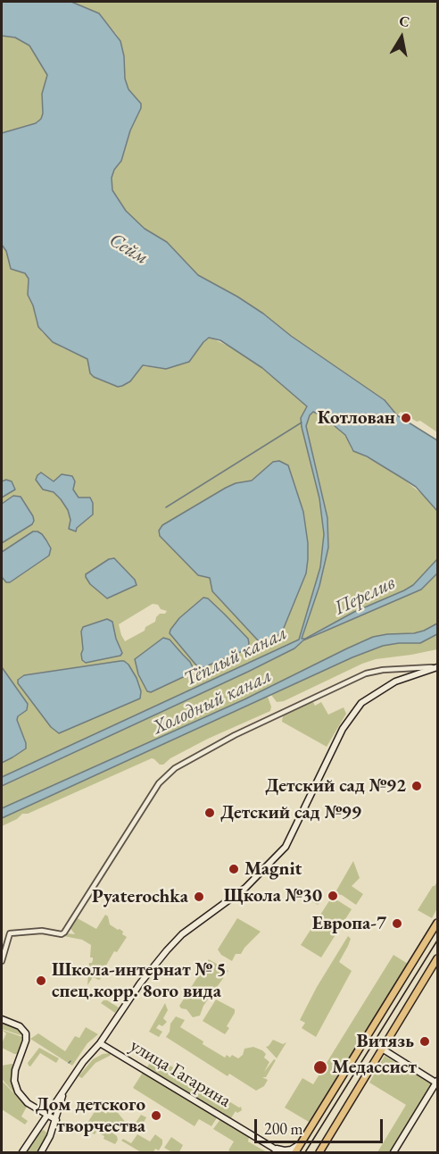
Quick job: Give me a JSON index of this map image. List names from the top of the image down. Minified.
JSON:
{"streets":{"street":["улица Гагарина"]},"water":["Сейм","Перелив","Тёплый канал","Холодный канал"],"places":["Котлован","Детский сад №92","Детский сад №99","Magnit","Щкола №30","Pyaterochka","Европа-7","Школа-интернат № 5 спец.корр. 8ого вида","Витязь","Медассист","Дом детского творчества"],"scale_bar":"200 m","north":"top"}
